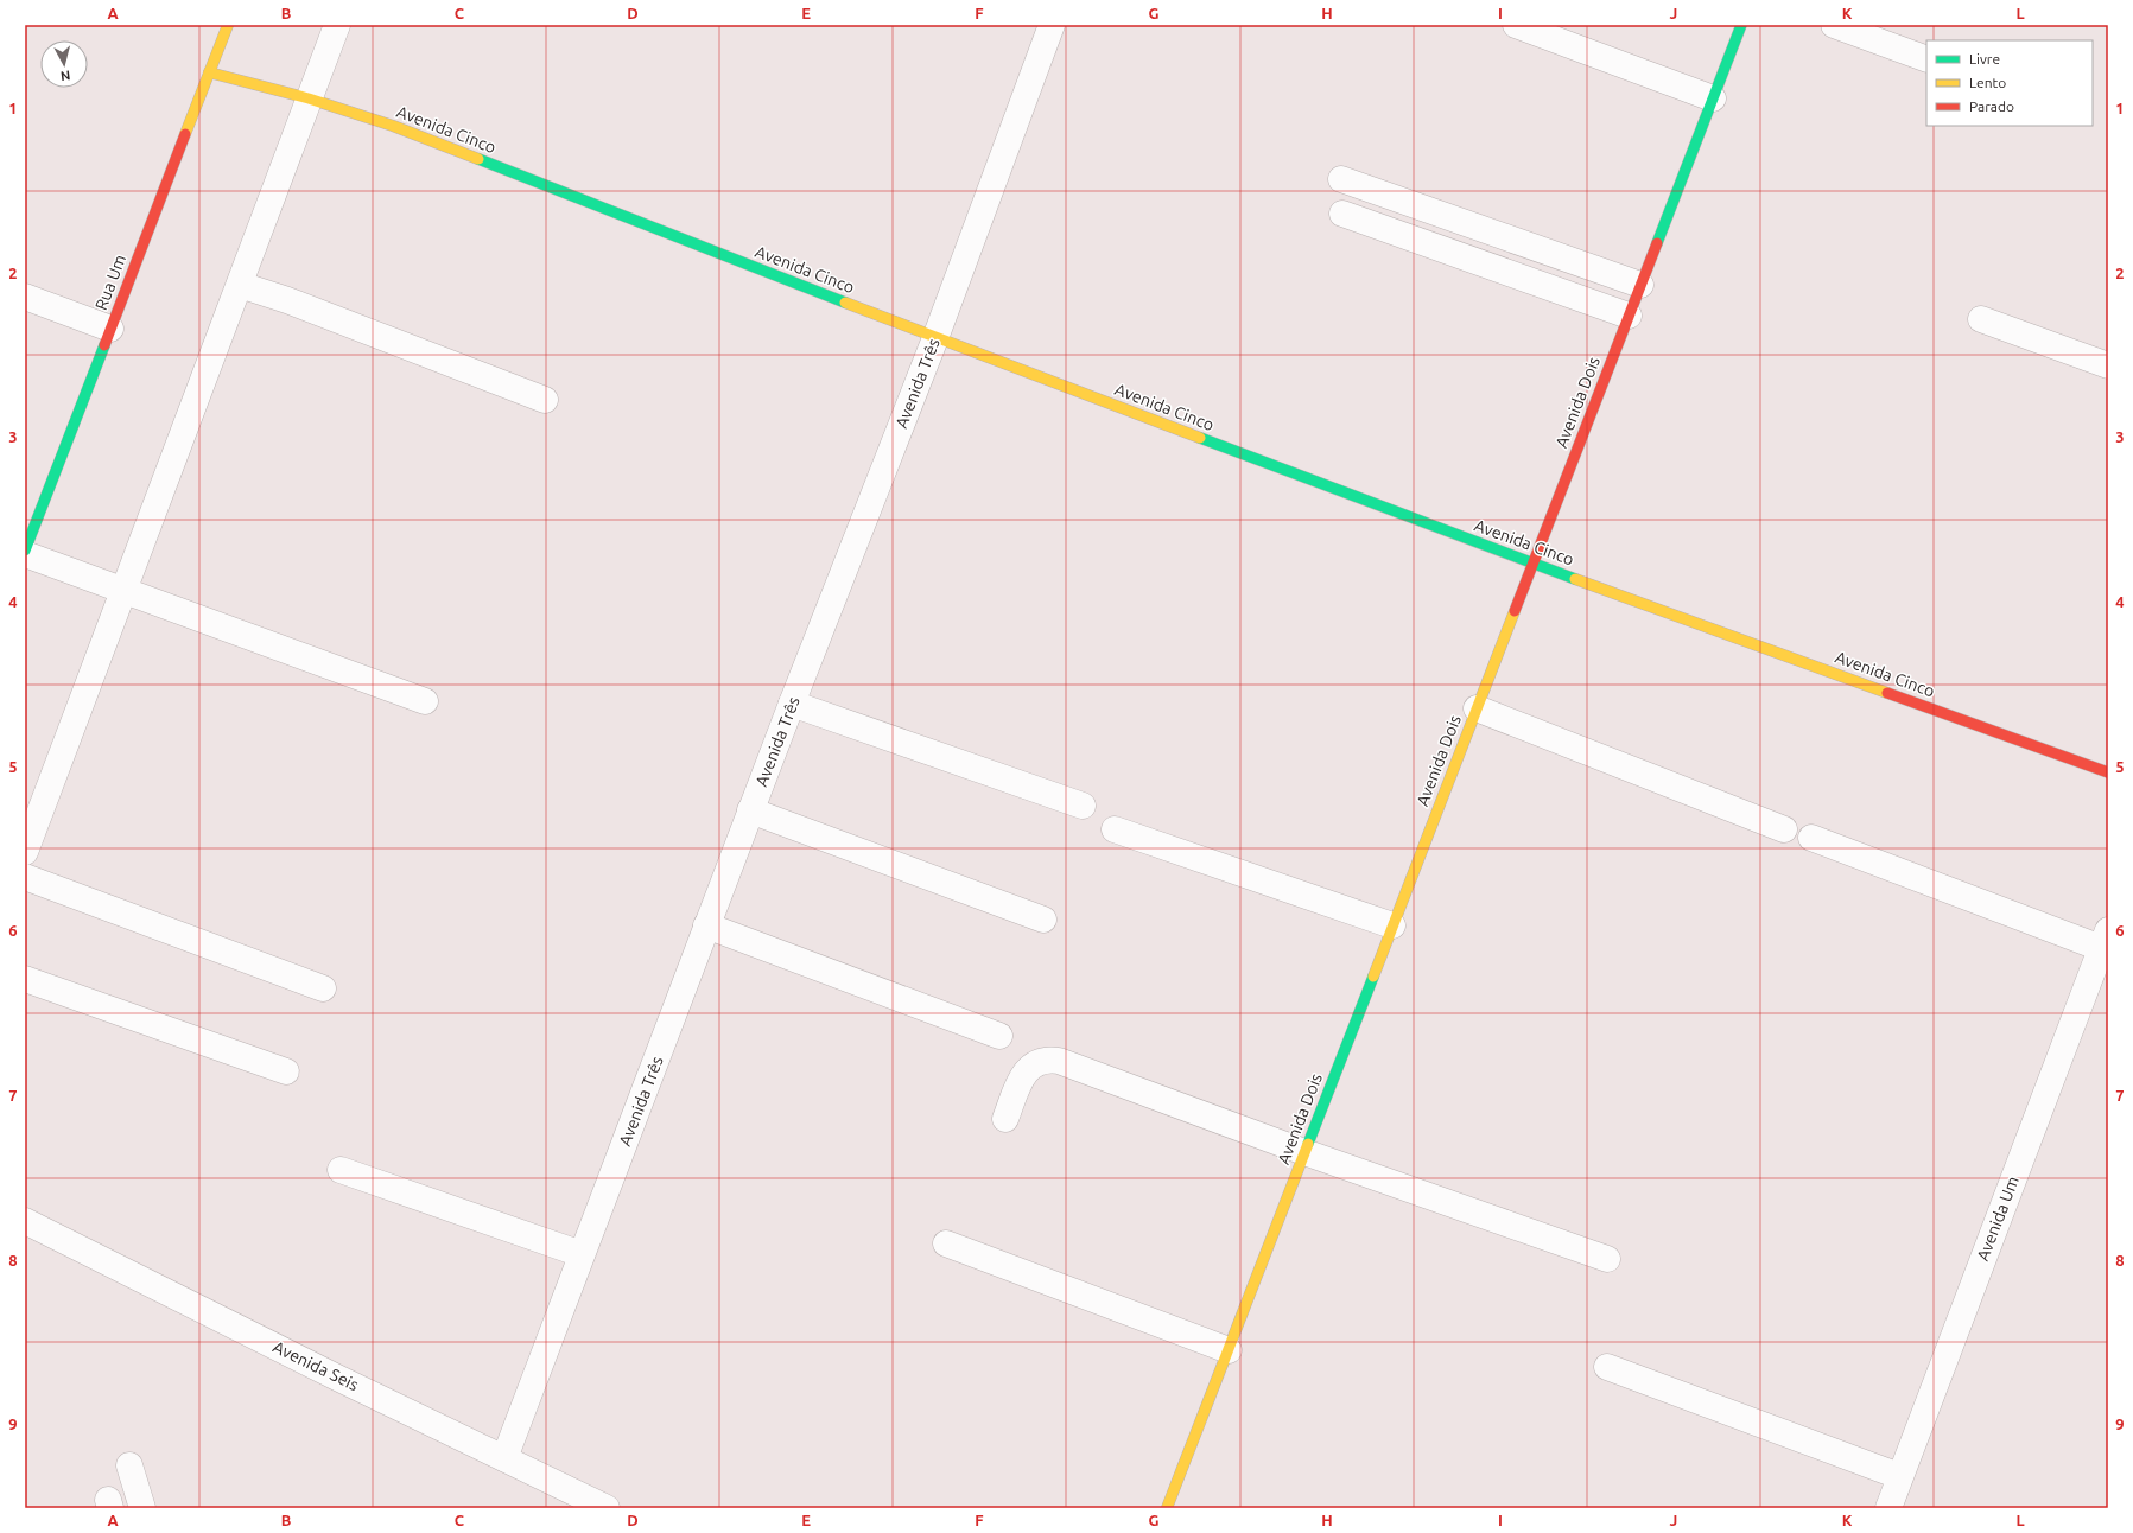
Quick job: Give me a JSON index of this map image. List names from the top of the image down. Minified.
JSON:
{"streets":{"street":["Avenida Cinco","Rua Um","Avenida Três","Avenida Dois","Avenida Um","Avenida Seis"]},"crossings":[["Avenida Cinco","Rua Um"],["Avenida Cinco","Avenida Três"],["Avenida Cinco","Avenida Dois"],["Avenida Três","Avenida Seis"]],"legend":["Livre","Lento","Parado"],"north":"bottom","grid":{"columns":["A","B","C","D","E","F","G","H","I","J","K","L"],"rows":["1","2","3","4","5","6","7","8","9"]}}
